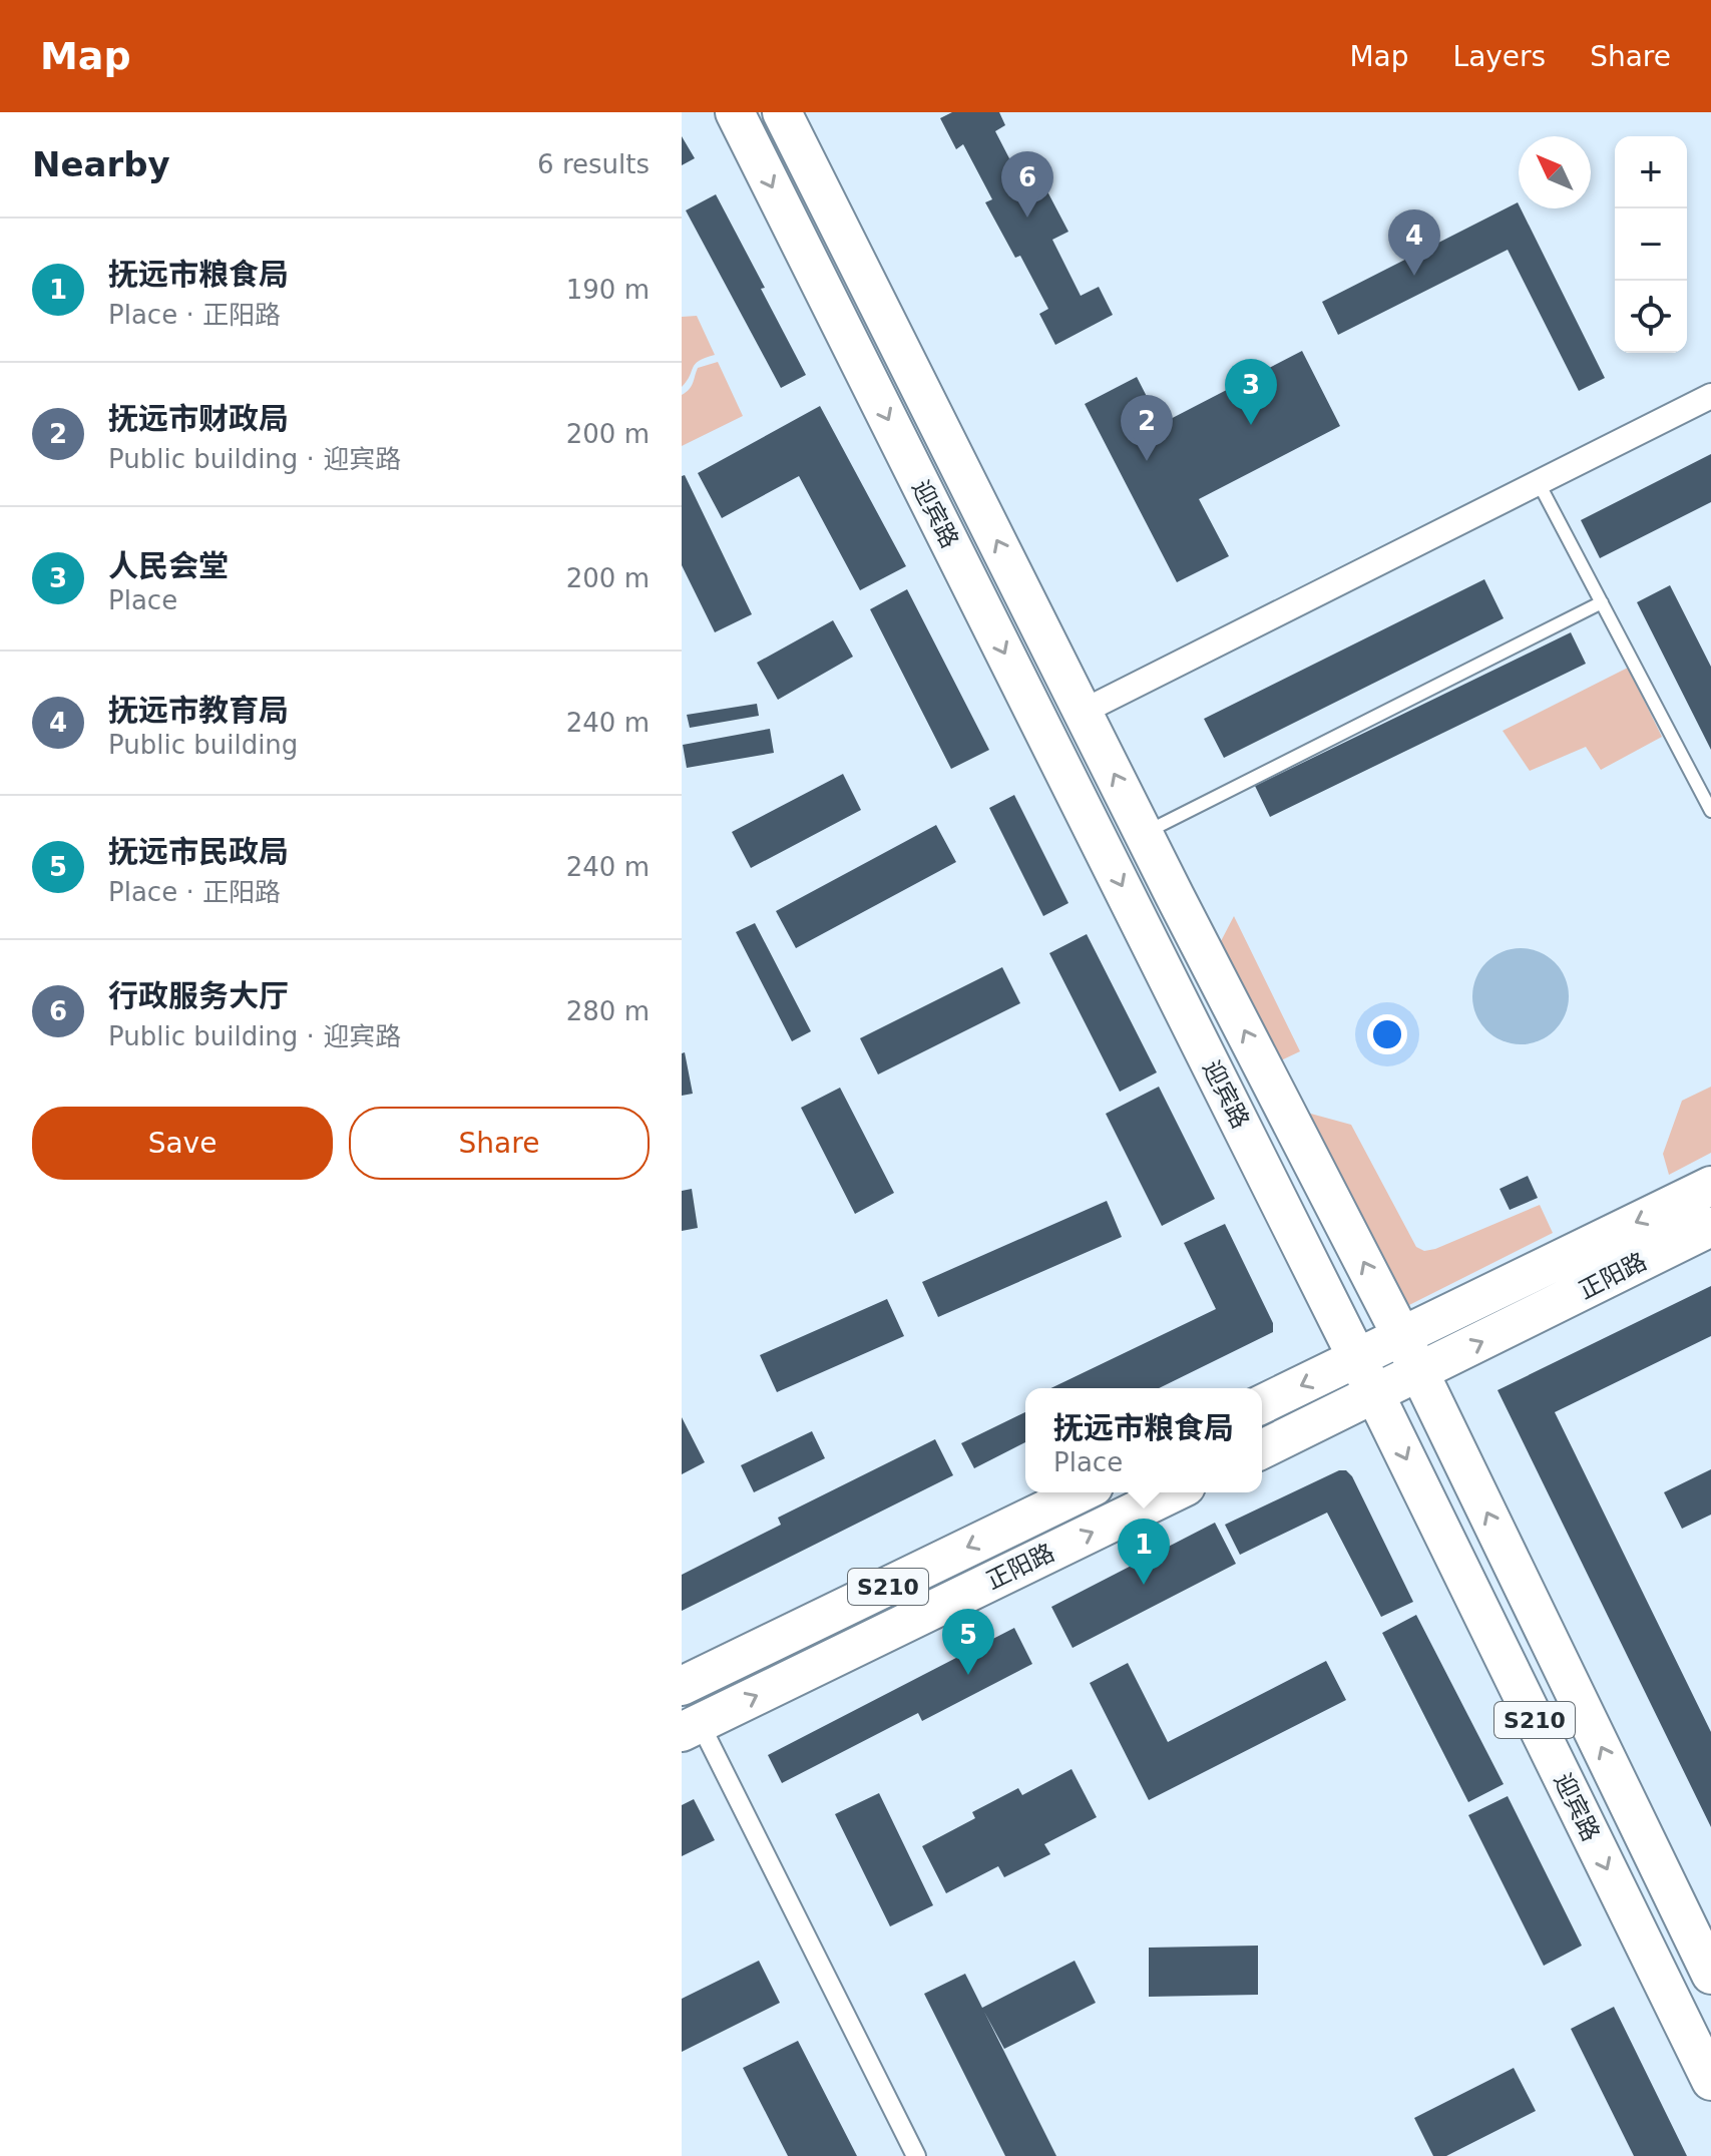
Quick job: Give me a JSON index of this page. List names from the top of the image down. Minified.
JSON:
{"streets":{"main road":["迎宾路","正阳路","S210"]},"crossings":[["迎宾路","正阳路"]],"north":"top left","page":{"header":"Map","nav":["Map","Layers","Share"],"heading":["Nearby","6 results"],"map_buttons":["+","−"],"pins":["6","4","3","2","1","5"],"list":[{"mark":"1","name":"抚远市粮食局","note":"Place · 正阳路","value":"190 m"},{"mark":"2","name":"抚远市财政局","note":"Public building · 迎宾路","value":"200 m"},{"mark":"3","name":"人民会堂","note":"Place","value":"200 m"},{"mark":"4","name":"抚远市教育局","note":"Public building","value":"240 m"},{"mark":"5","name":"抚远市民政局","note":"Place · 正阳路","value":"240 m"},{"mark":"6","name":"行政服务大厅","note":"Public building · 迎宾路","value":"280 m"}],"buttons":["Save","Share"],"popup":["抚远市粮食局","Place"]}}
